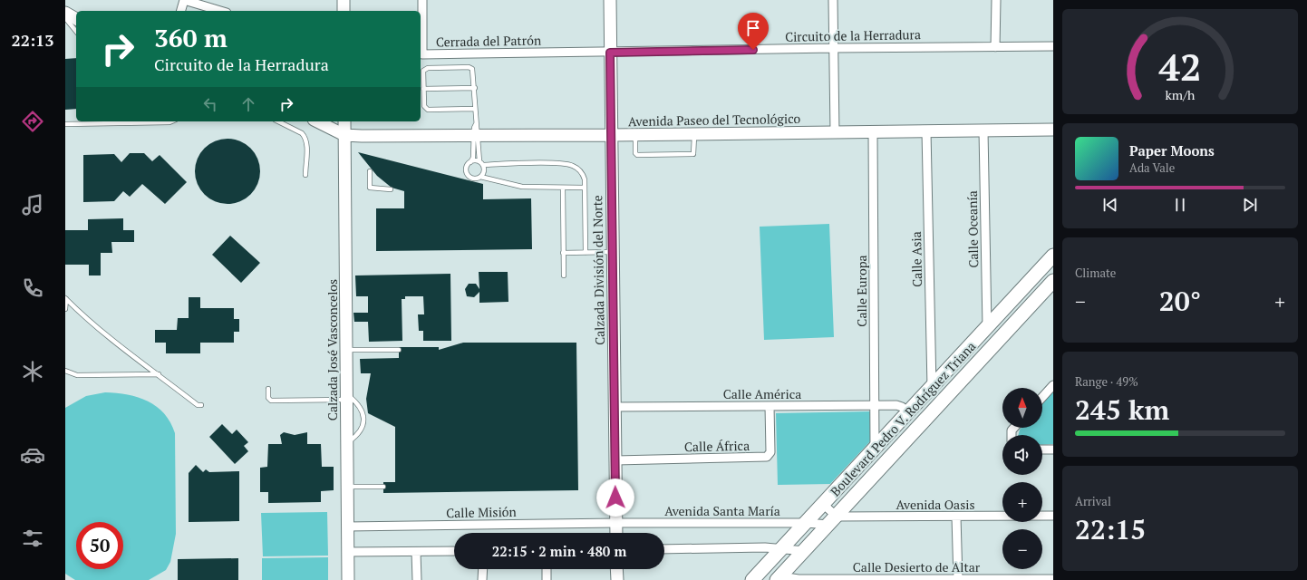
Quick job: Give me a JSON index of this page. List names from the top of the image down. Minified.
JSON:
{"streets":{"main road":["Avenida Paseo del Tecnológico","Calzada División del Norte","Calzada José Vasconcelos","Boulevard Pedro V. Rodríguez Triana"],"street":["Circuito de la Herradura","Cerrada del Patrón","Calle Oceanía","Calle Asia","Calle Europa","Calle América","Calle África","Avenida Oasis","Avenida Santa María","Calle Misión","Calle Desierto de Altar"]},"crossings":[["Circuito de la Herradura","Cerrada del Patrón"],["Circuito de la Herradura","Calzada División del Norte"],["Cerrada del Patrón","Calzada División del Norte"],["Avenida Paseo del Tecnológico","Calle Oceanía"],["Avenida Paseo del Tecnológico","Calle Asia"],["Avenida Paseo del Tecnológico","Calzada División del Norte"],["Avenida Paseo del Tecnológico","Calle Europa"],["Avenida Paseo del Tecnológico","Calzada José Vasconcelos"],["Calle Oceanía","Boulevard Pedro V. Rodríguez Triana"],["Calle Asia","Boulevard Pedro V. Rodríguez Triana"],["Calzada División del Norte","Calle América"],["Calzada División del Norte","Calle África"],["Calzada División del Norte","Avenida Santa María"],["Calzada División del Norte","Calle Misión"],["Calle Europa","Calle América"],["Calle Europa","Boulevard Pedro V. Rodríguez Triana"],["Calzada José Vasconcelos","Calle Misión"],["Calle América","Boulevard Pedro V. Rodríguez Triana"],["Calle América","Calle África"],["Boulevard Pedro V. Rodríguez Triana","Avenida Oasis"],["Boulevard Pedro V. Rodríguez Triana","Avenida Santa María"],["Boulevard Pedro V. Rodríguez Triana","Calle Desierto de Altar"],["Avenida Oasis","Avenida Santa María"],["Avenida Santa María","Calle Misión"]],"north":"top","page":{"tabs":"22:13","turn":["360 m","Circuito de la Herradura"],"song":["Paper Moons","Ada Vale"],"tile":["Climate",["Range · 49%","245 km"],["Arrival","22:15"]],"heat":["−","20°","+"],"map_buttons":["+","−"],"limit":"50","trip":"22:15 · 2 min · 480 m","gauge":["42","km/h"]}}
